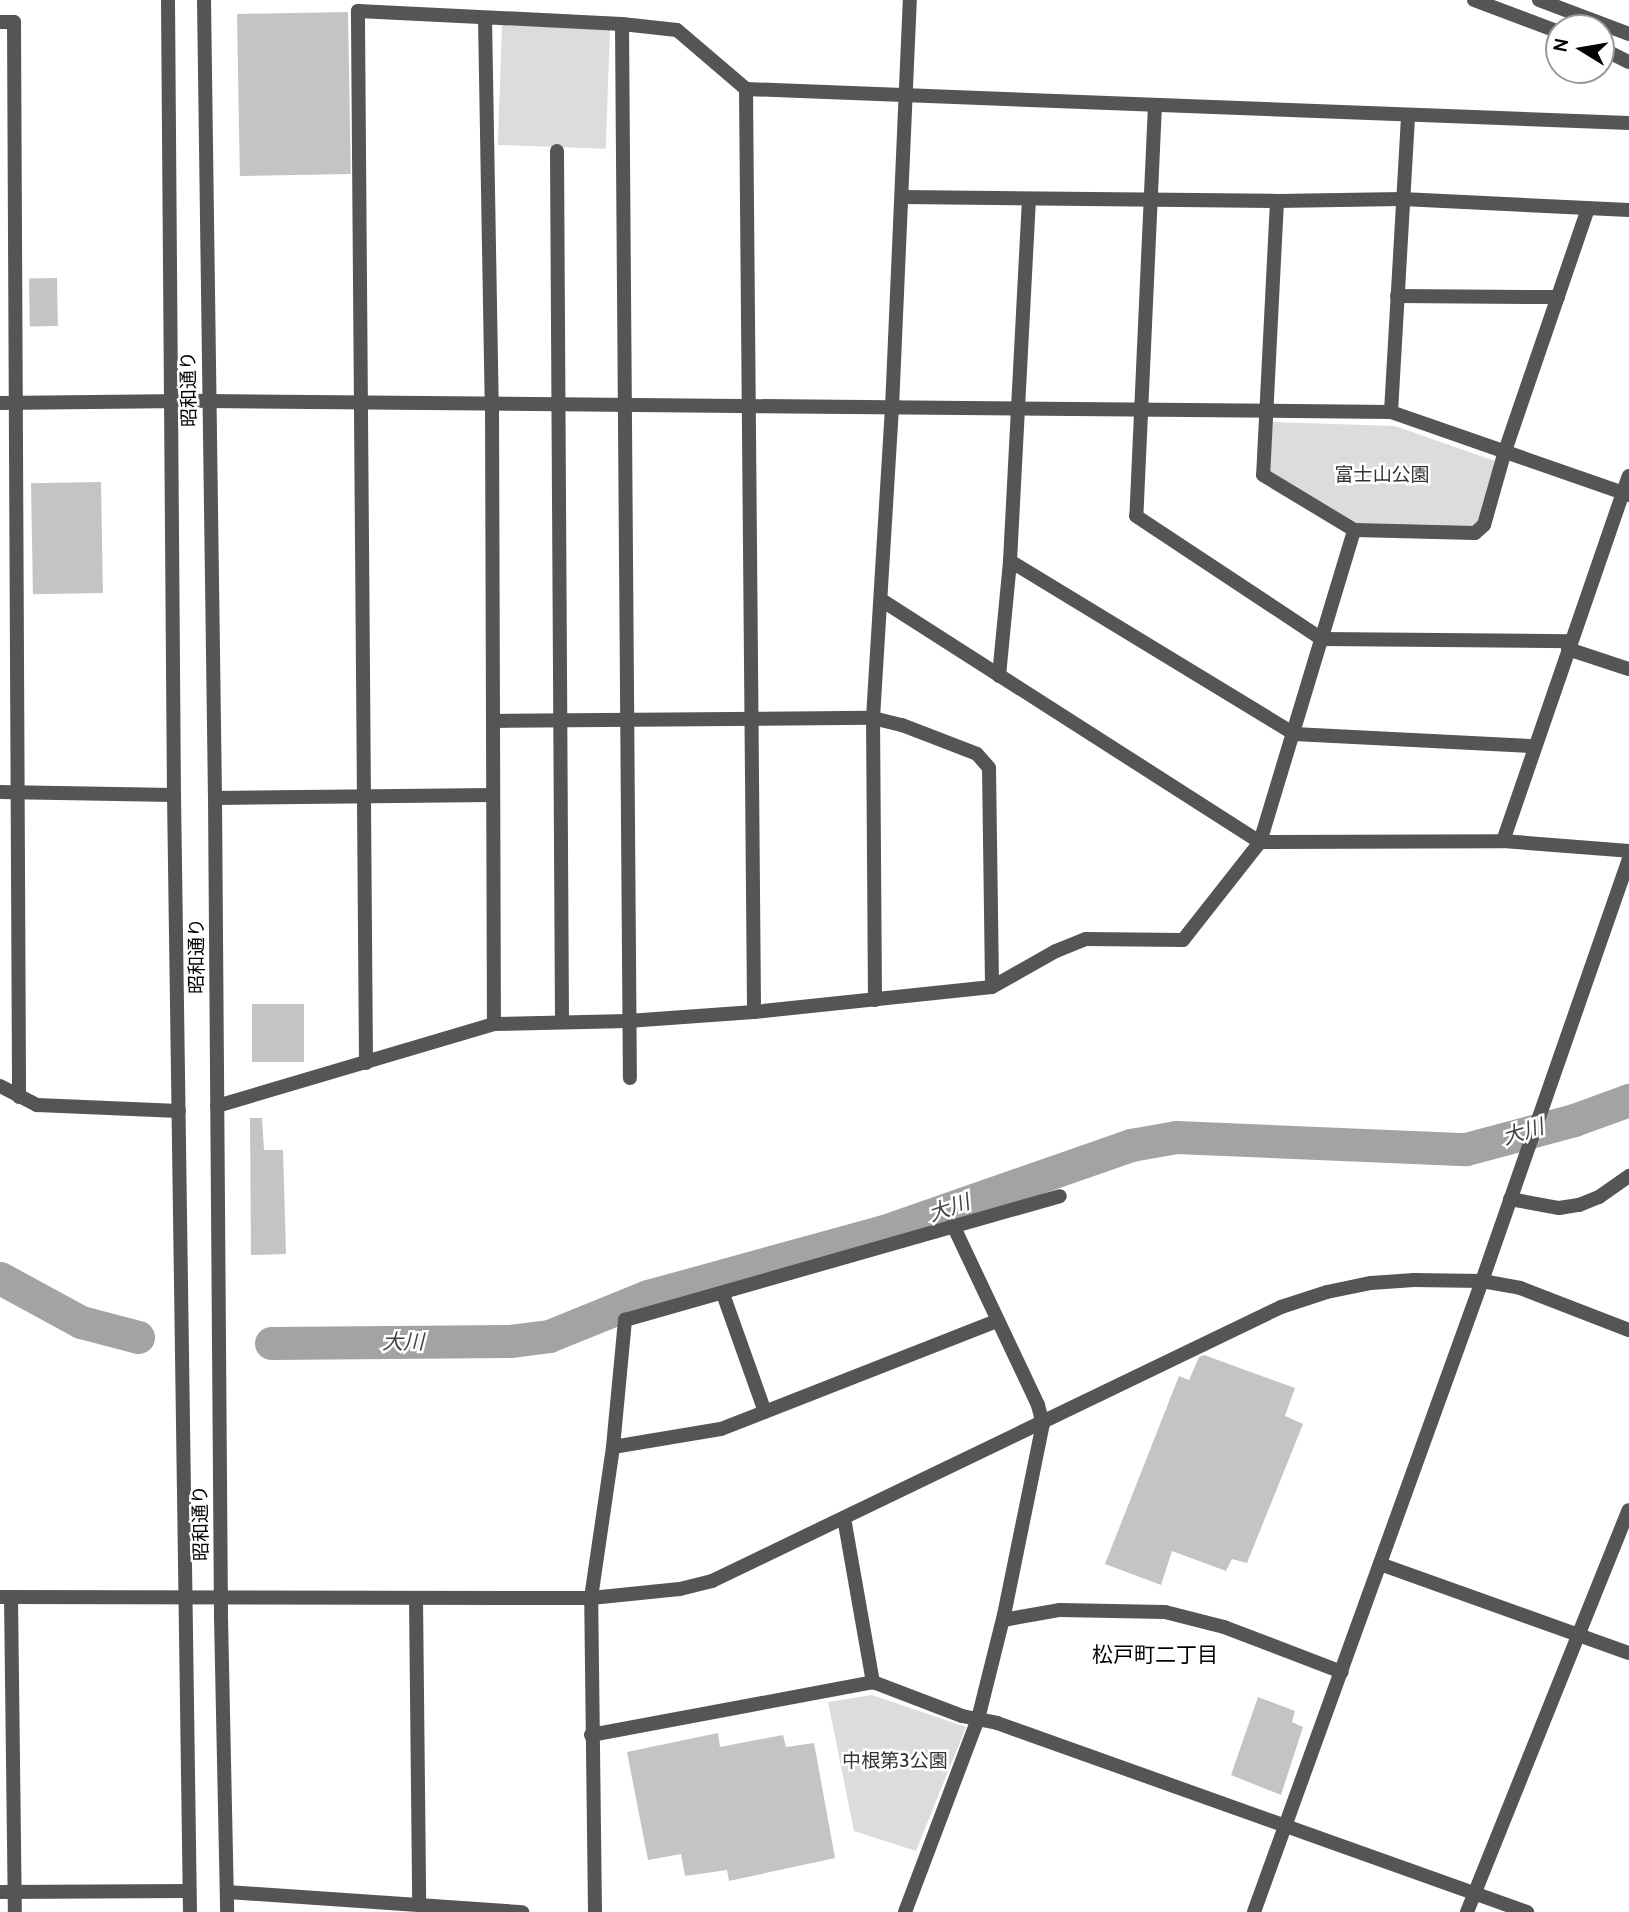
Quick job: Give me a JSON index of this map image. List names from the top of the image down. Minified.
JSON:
{"streets":{"street":["昭和通り"]},"districts":["松戸町二丁目"],"water":["大川"],"parks":["富士山公園","中根第3公園"],"north":"left"}
